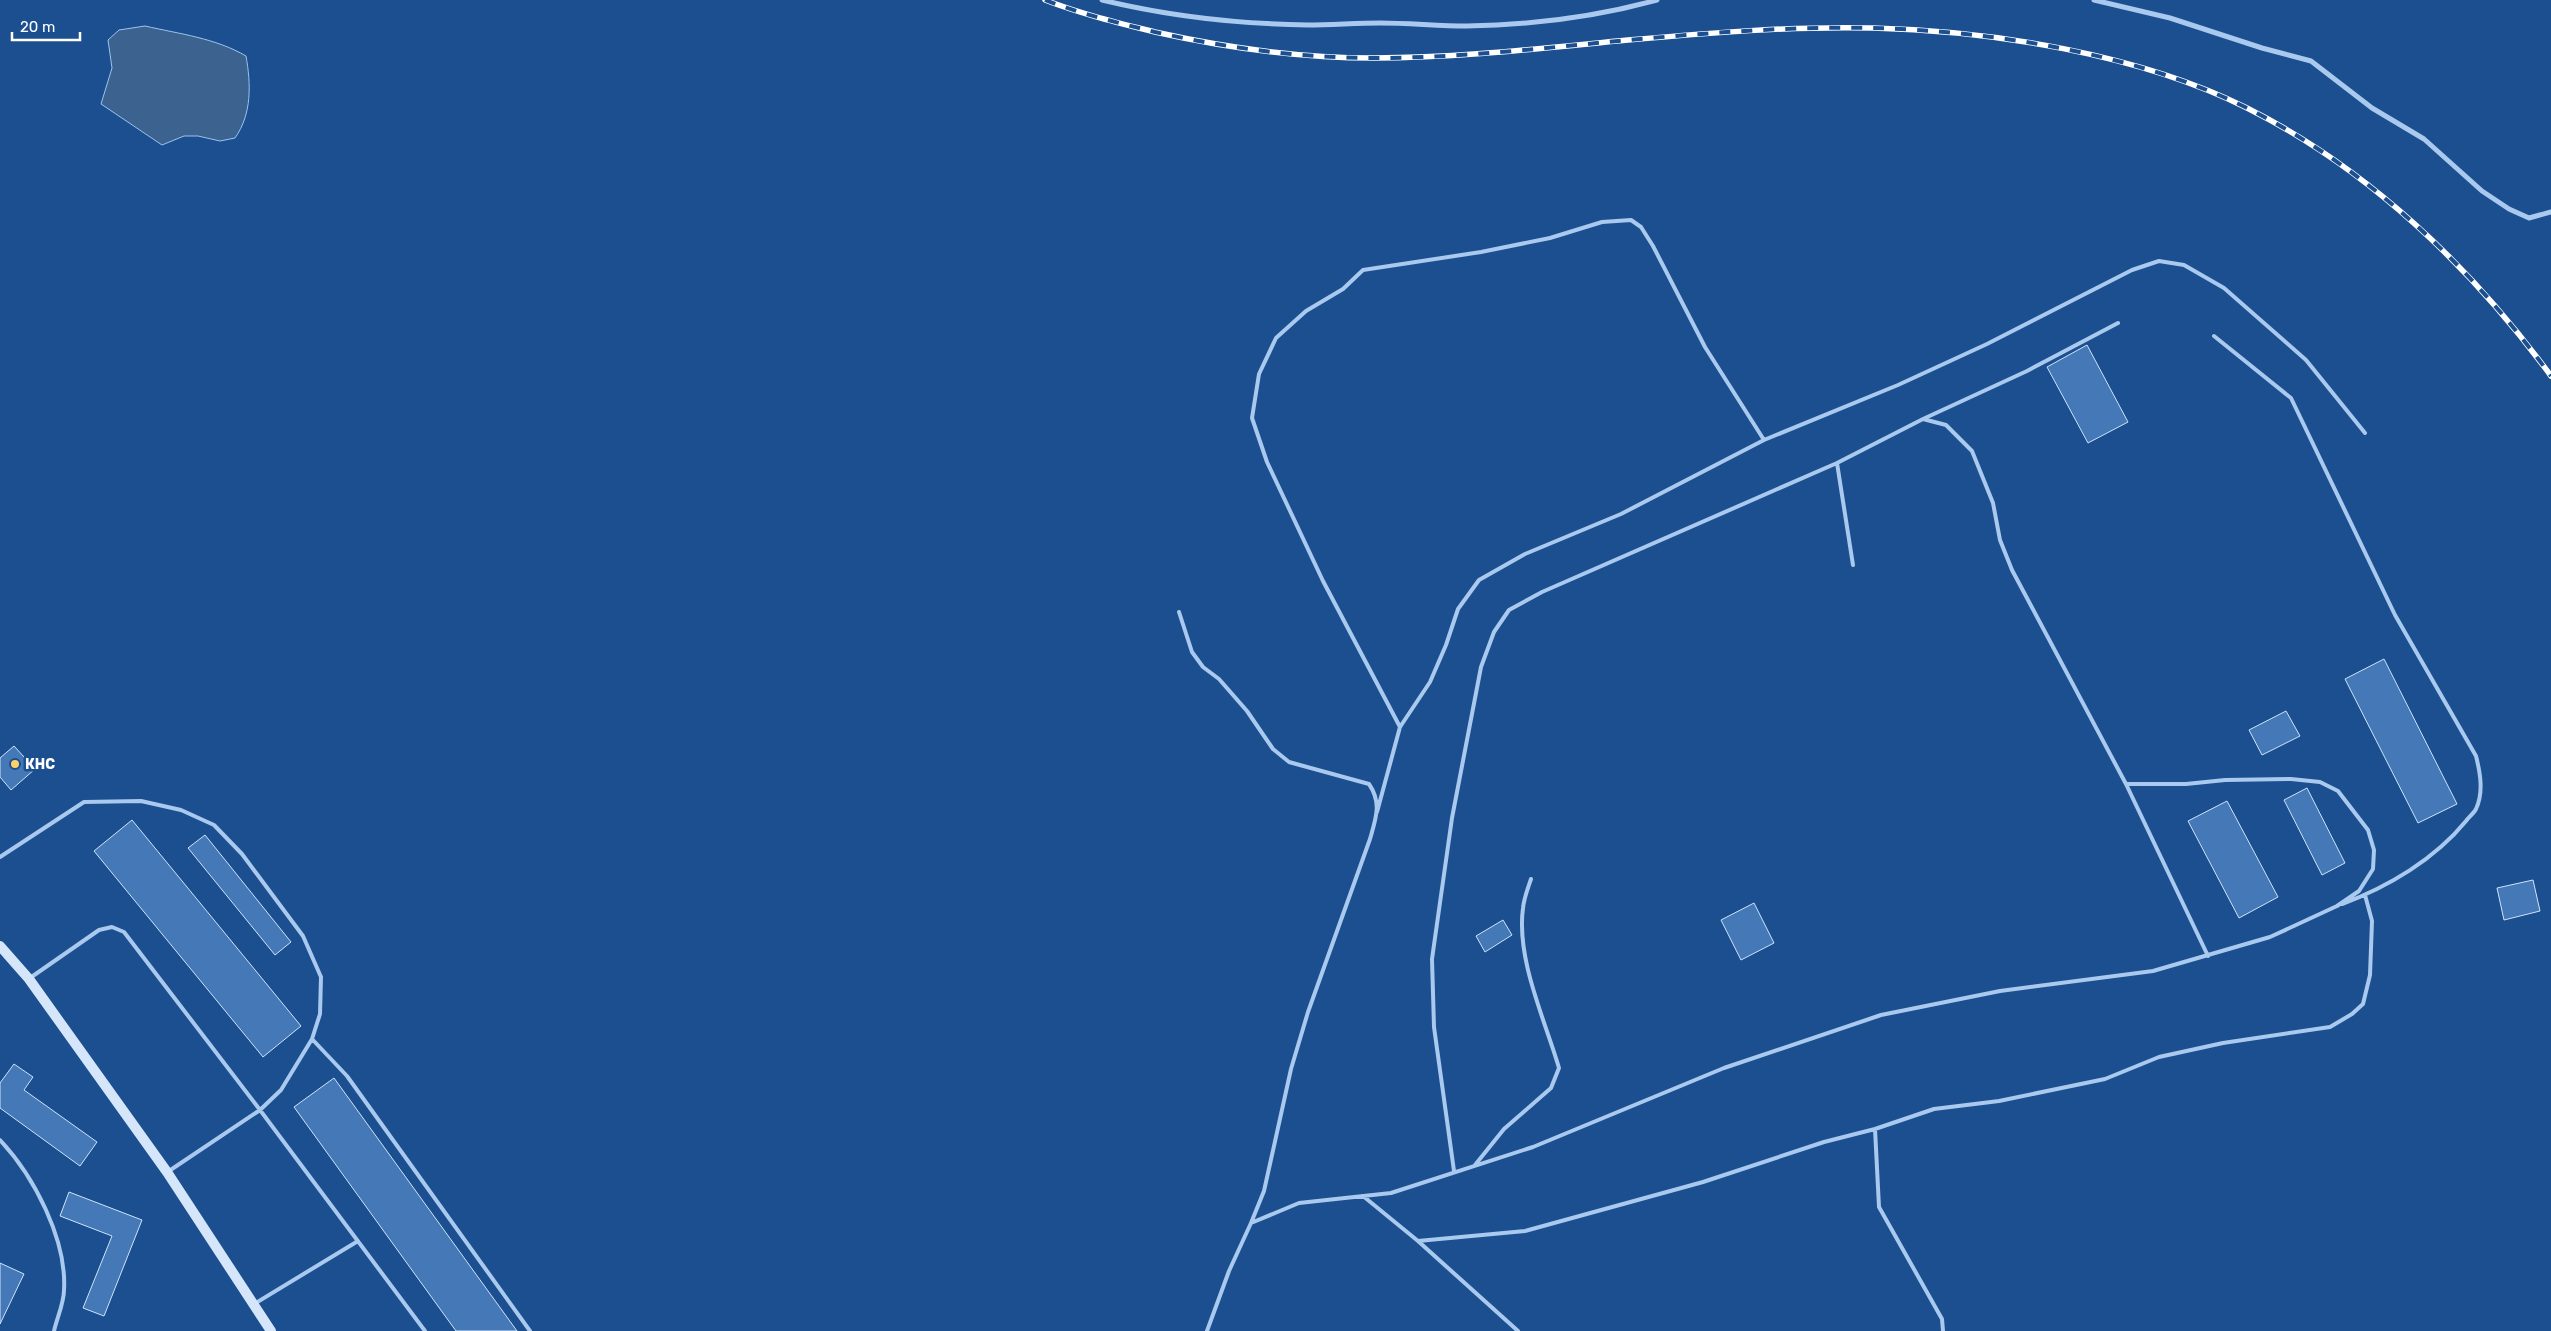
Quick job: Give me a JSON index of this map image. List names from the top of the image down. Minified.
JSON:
{"places":["КНС"],"scale_bar":"20 m"}
